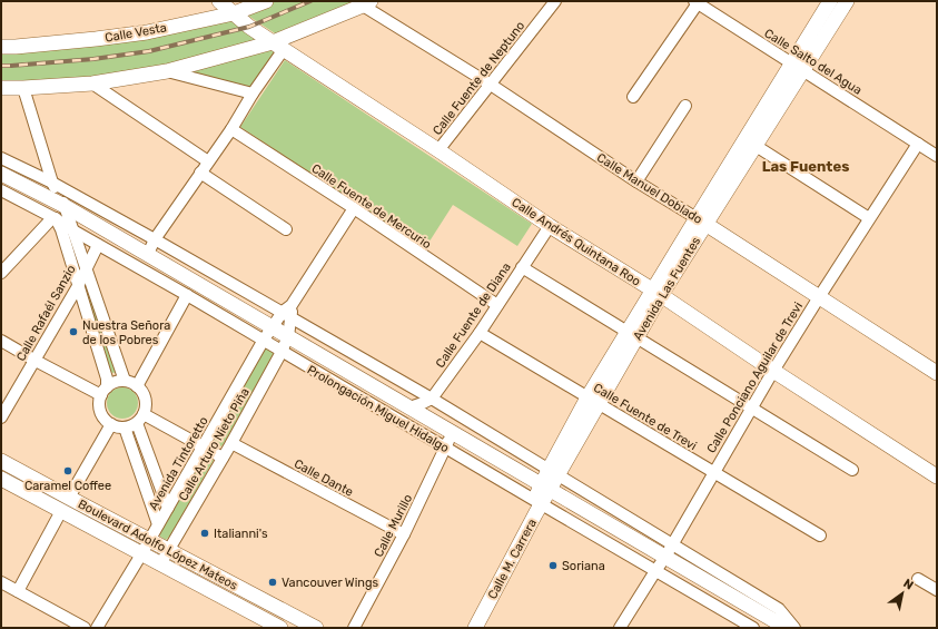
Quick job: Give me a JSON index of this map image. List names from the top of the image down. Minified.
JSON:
{"streets":{"main road":["Calle Vesta","Calle Manuel Doblado","Calle Andrés Quintana Roo","Avenida Las Fuentes","Prolongación Miguel Hidalgo","Boulevard Adolfo López Mateos","Calle M. Carrera"],"street":["Calle Salto del Agua","Calle Fuente de Neptuno","Calle Fuente de Mercurio","Calle Rafaél Sanzio","Calle Fuente de Diana","Calle Ponciano Aguilar de Trevi","Calle Fuente de Trevi","Calle Arturo Nieto Piña","Avenida Tintoretto","Calle Dante","Calle Murillo"]},"crossings":[["Calle Vesta","Calle Andrés Quintana Roo"],["Calle Salto del Agua","Avenida Las Fuentes"],["Calle Salto del Agua","Calle Ponciano Aguilar de Trevi"],["Calle Fuente de Neptuno","Calle Manuel Doblado"],["Calle Fuente de Neptuno","Calle Andrés Quintana Roo"],["Calle Manuel Doblado","Avenida Las Fuentes"],["Calle Manuel Doblado","Calle Ponciano Aguilar de Trevi"],["Calle Fuente de Mercurio","Calle Fuente de Diana"],["Calle Andrés Quintana Roo","Avenida Las Fuentes"],["Calle Andrés Quintana Roo","Calle Fuente de Diana"],["Calle Andrés Quintana Roo","Calle Ponciano Aguilar de Trevi"],["Avenida Las Fuentes","Prolongación Miguel Hidalgo"],["Avenida Las Fuentes","Calle Fuente de Trevi"],["Avenida Las Fuentes","Calle M. Carrera"],["Calle Rafaél Sanzio","Prolongación Miguel Hidalgo"],["Calle Fuente de Diana","Calle Fuente de Trevi"],["Calle Ponciano Aguilar de Trevi","Prolongación Miguel Hidalgo"],["Calle Ponciano Aguilar de Trevi","Calle Fuente de Trevi"],["Prolongación Miguel Hidalgo","Calle Arturo Nieto Piña"],["Prolongación Miguel Hidalgo","Avenida Tintoretto"],["Prolongación Miguel Hidalgo","Calle Murillo"],["Prolongación Miguel Hidalgo","Calle M. Carrera"],["Calle Arturo Nieto Piña","Calle Dante"],["Calle Arturo Nieto Piña","Boulevard Adolfo López Mateos"],["Avenida Tintoretto","Boulevard Adolfo López Mateos"],["Calle Dante","Calle Murillo"]],"districts":["Las Fuentes"],"places":["Nuestra Señora de los Pobres","Caramel Coffee","Italianni's","Soriana","Vancouver Wings"],"north":"top right"}
